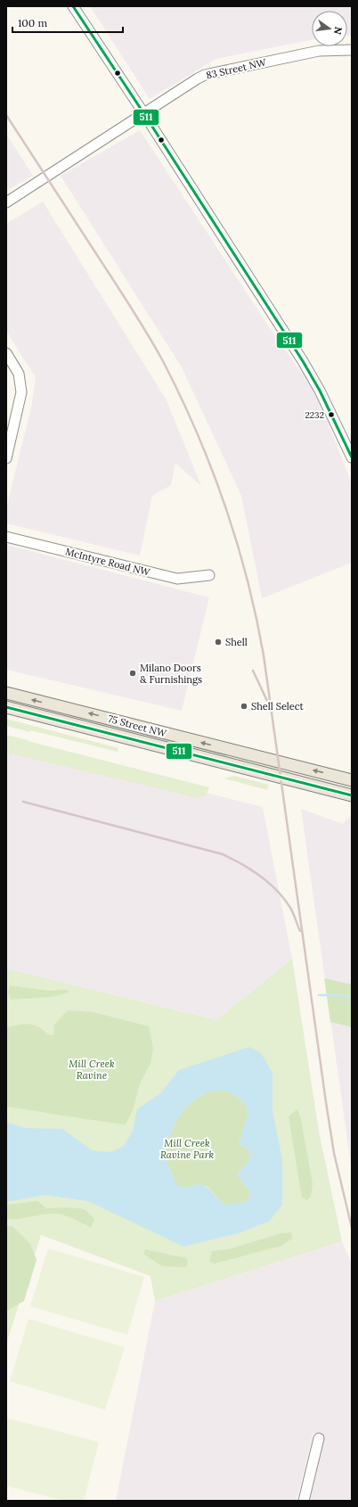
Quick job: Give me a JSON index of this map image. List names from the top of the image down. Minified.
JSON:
{"streets":{"main road":["75 Street NW"],"street":["83 Street NW","McIntyre Road NW"]},"parks":["Mill Creek Ravine","Mill Creek Ravine Park"],"places":["2232","Shell","Milano Doors & Furnishings","Shell Select"],"lines":["transit line 511"],"scale_bar":"100 m","north":"right"}
